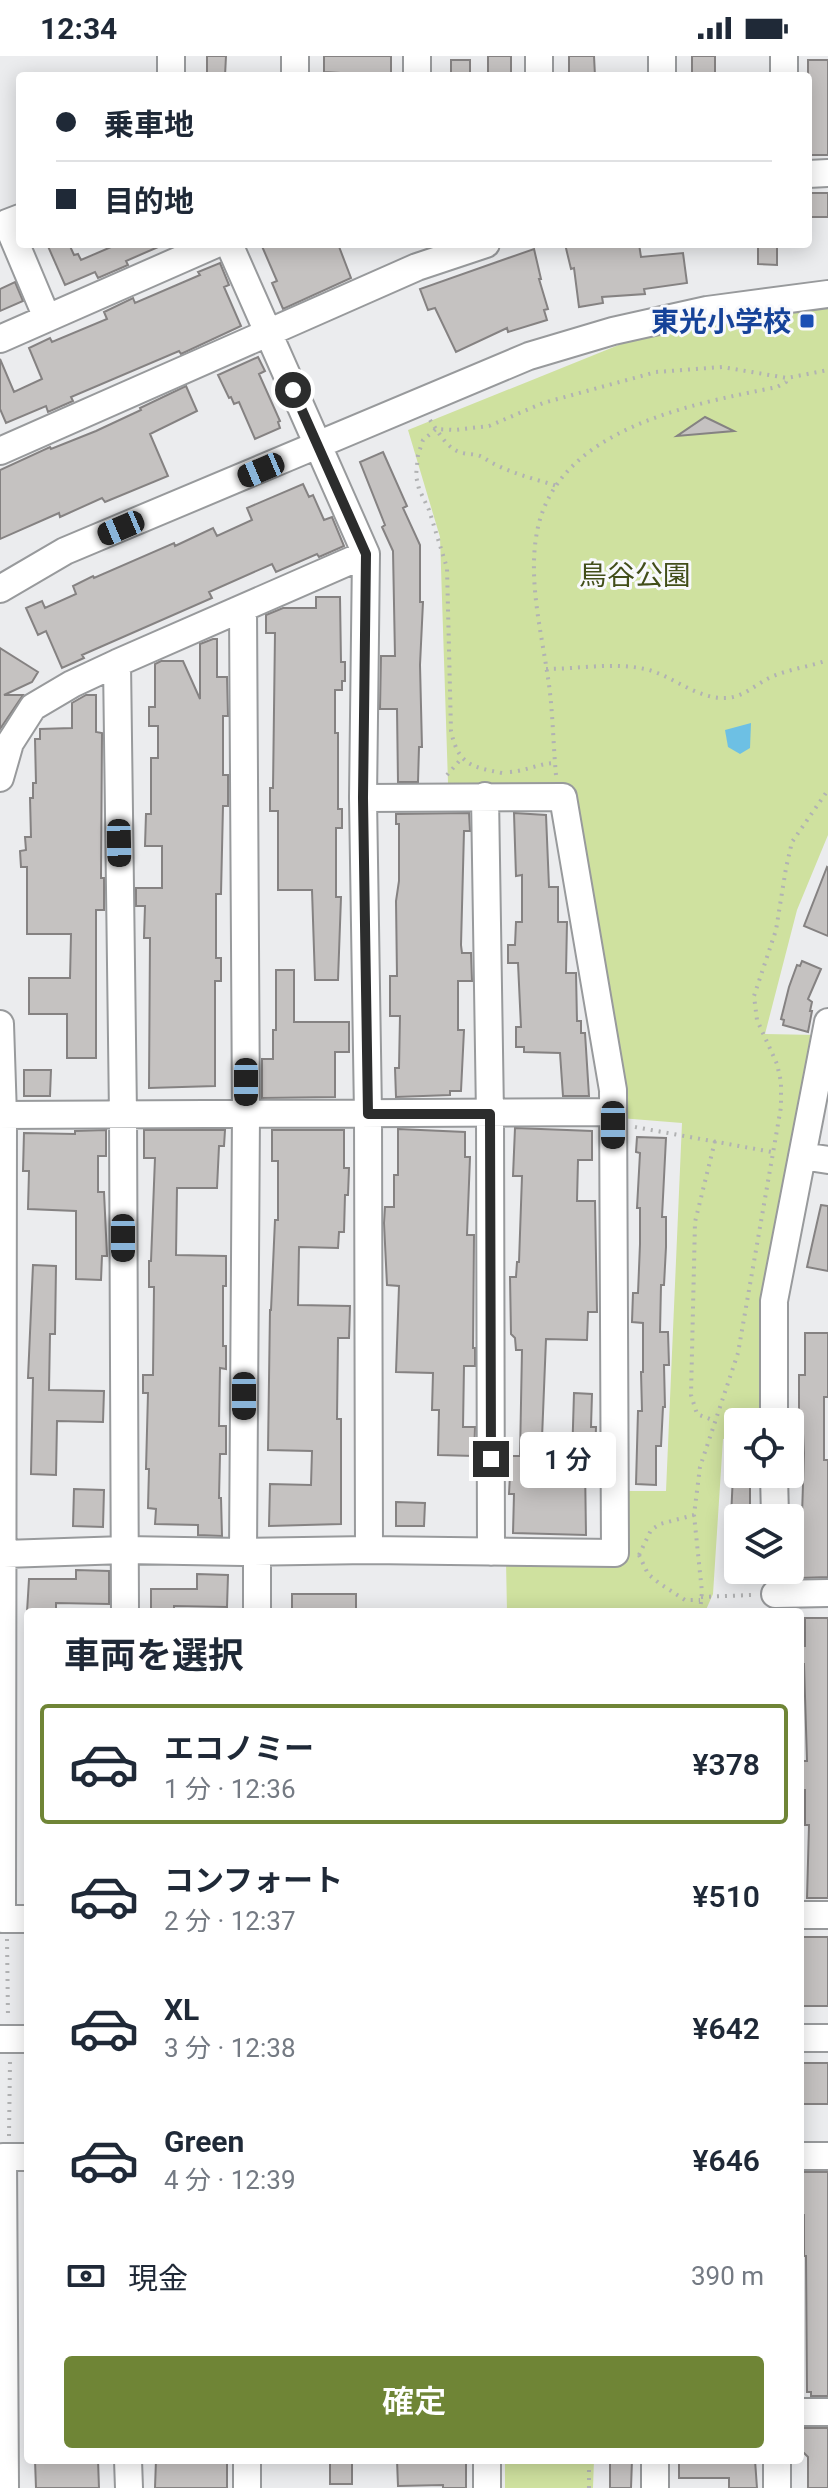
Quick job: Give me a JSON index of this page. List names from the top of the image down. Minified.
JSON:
{"parks":["鳥谷公園"],"places":{"transit":["東光小学校"]},"page":{"status":"12:34","banner":["乗車地","目的地"],"bubble":"1 分","heading":"車両を選択","list":[{"name":"エコノミー","note":"1 分 · 12:36","value":"¥378"},{"name":"コンフォート","note":"2 分 · 12:37","value":"¥510"},{"name":"XL","note":"3 分 · 12:38","value":"¥642"},{"name":"Green","note":"4 分 · 12:39","value":"¥646"}],"pay":["現金","390 m"],"buttons":"確定"}}
